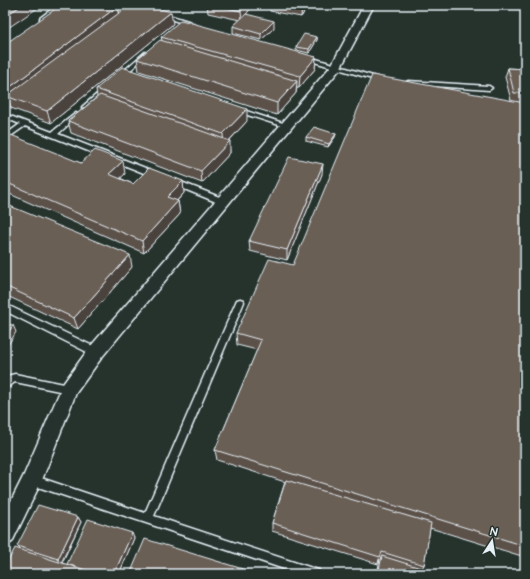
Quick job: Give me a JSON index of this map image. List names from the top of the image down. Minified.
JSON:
{"north":"top"}
